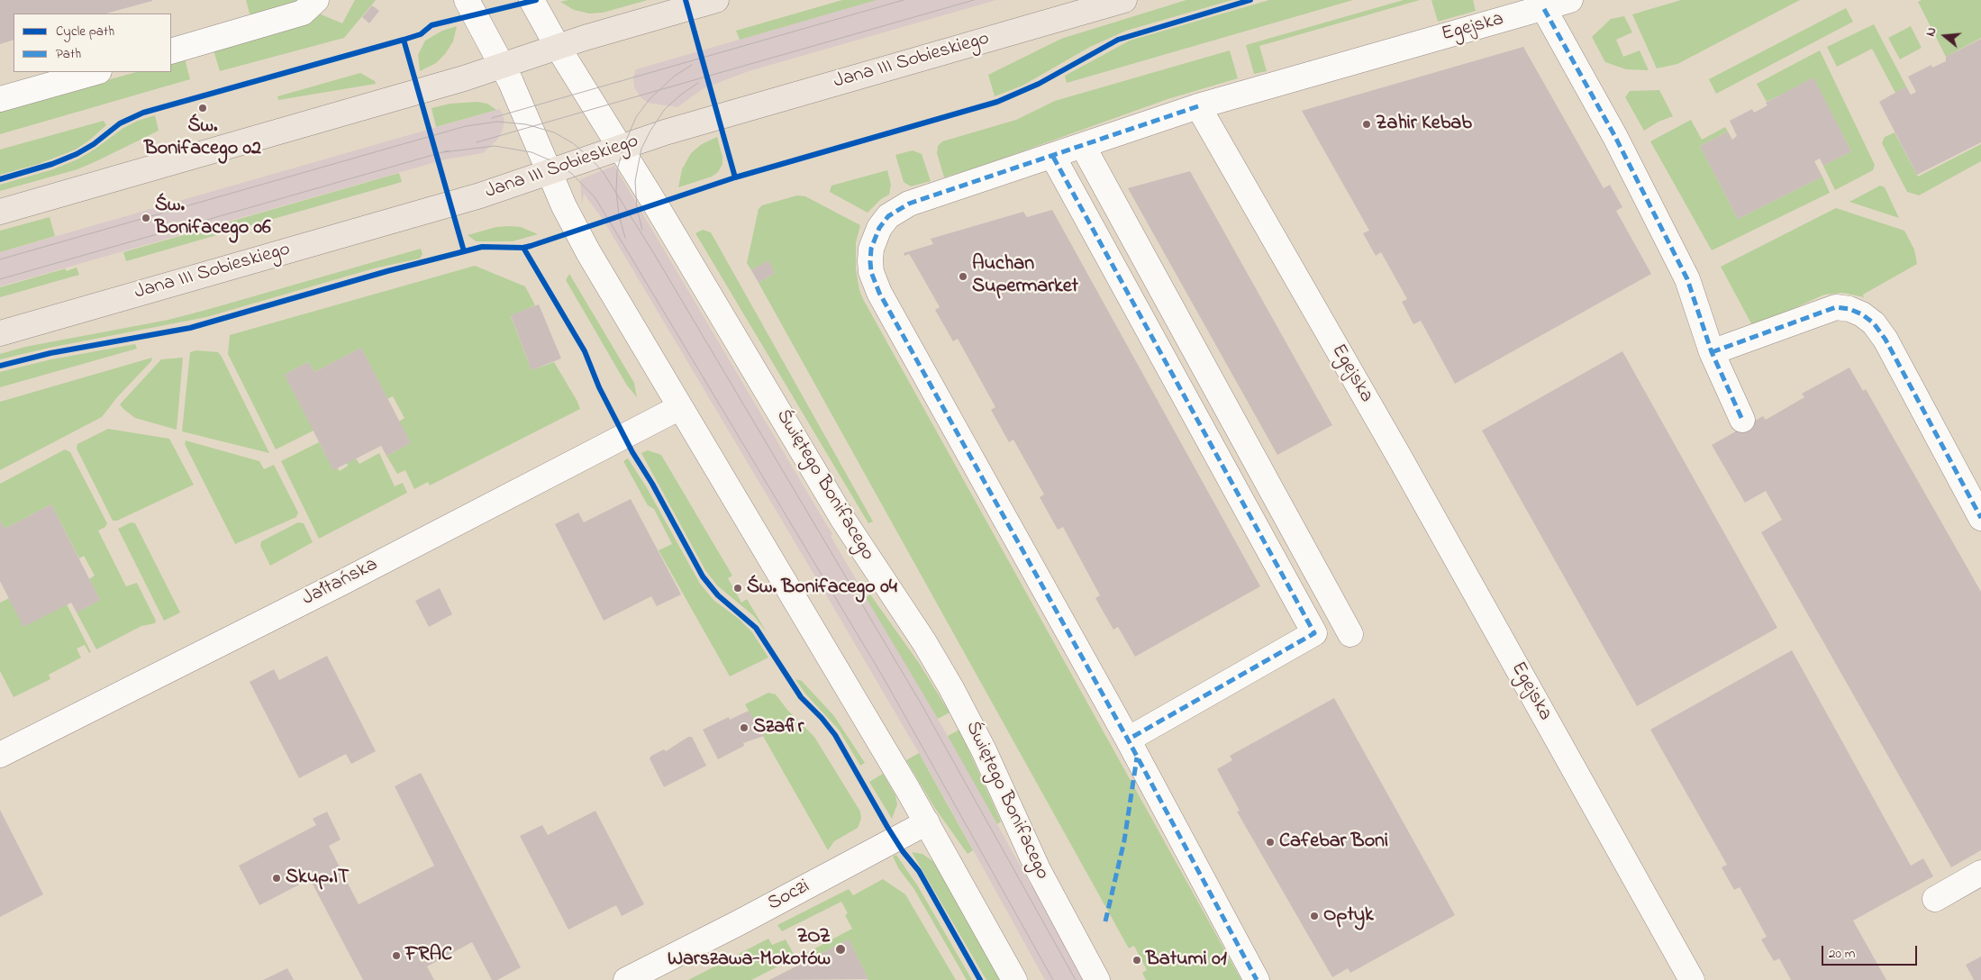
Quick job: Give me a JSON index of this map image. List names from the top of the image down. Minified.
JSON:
{"streets":{"main road":["Jana III Sobieskiego"],"street":["Egejska","Świętego Bonifacego","Jałtańska","Soczi"]},"crossings":[["Jana III Sobieskiego","Świętego Bonifacego"]],"places":["Św. Bonifacego 02","Zahir Kebab","Św. Bonifacego 06","Auchan Supermarket","Św. Bonifacego 04","Szafir","Cafebar Boni","Skup.IT","Optyk","ZOZ Warszawa-Mokotów","FRAC","Batumi 01"],"legend":["Cycle path","Path"],"scale_bar":"20 m","north":"left"}
